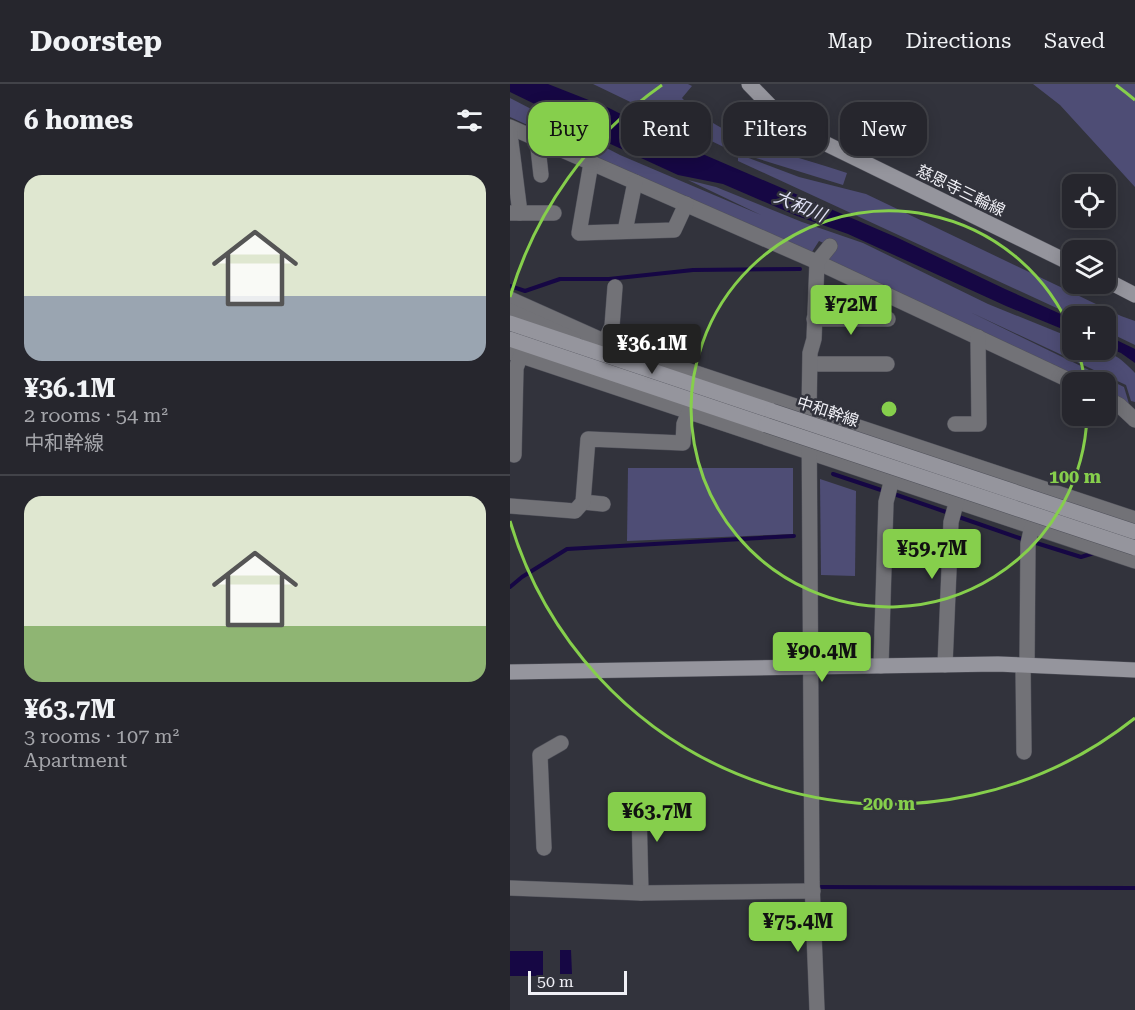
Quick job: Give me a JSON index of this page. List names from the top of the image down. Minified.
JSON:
{"streets":{"main road":["慈恩寺三輪線","中和幹線"]},"water":["大和川"],"scale_bar":"50 m","page":{"header":"Doorstep","nav":["Map","Directions","Saved"],"heading":"6 homes","chip":["Buy","Rent","Filters","New"],"list":[{"name":"¥36.1M","note":"2 rooms · 54 m² · 中和幹線"},{"name":"¥63.7M","note":"3 rooms · 107 m² · Apartment"}],"map_buttons":["+","−"],"price":["¥72M","¥36.1M","¥59.7M","¥90.4M","¥63.7M","¥75.4M"],"scale":"50 m"},"rings":["100 m","200 m"]}
